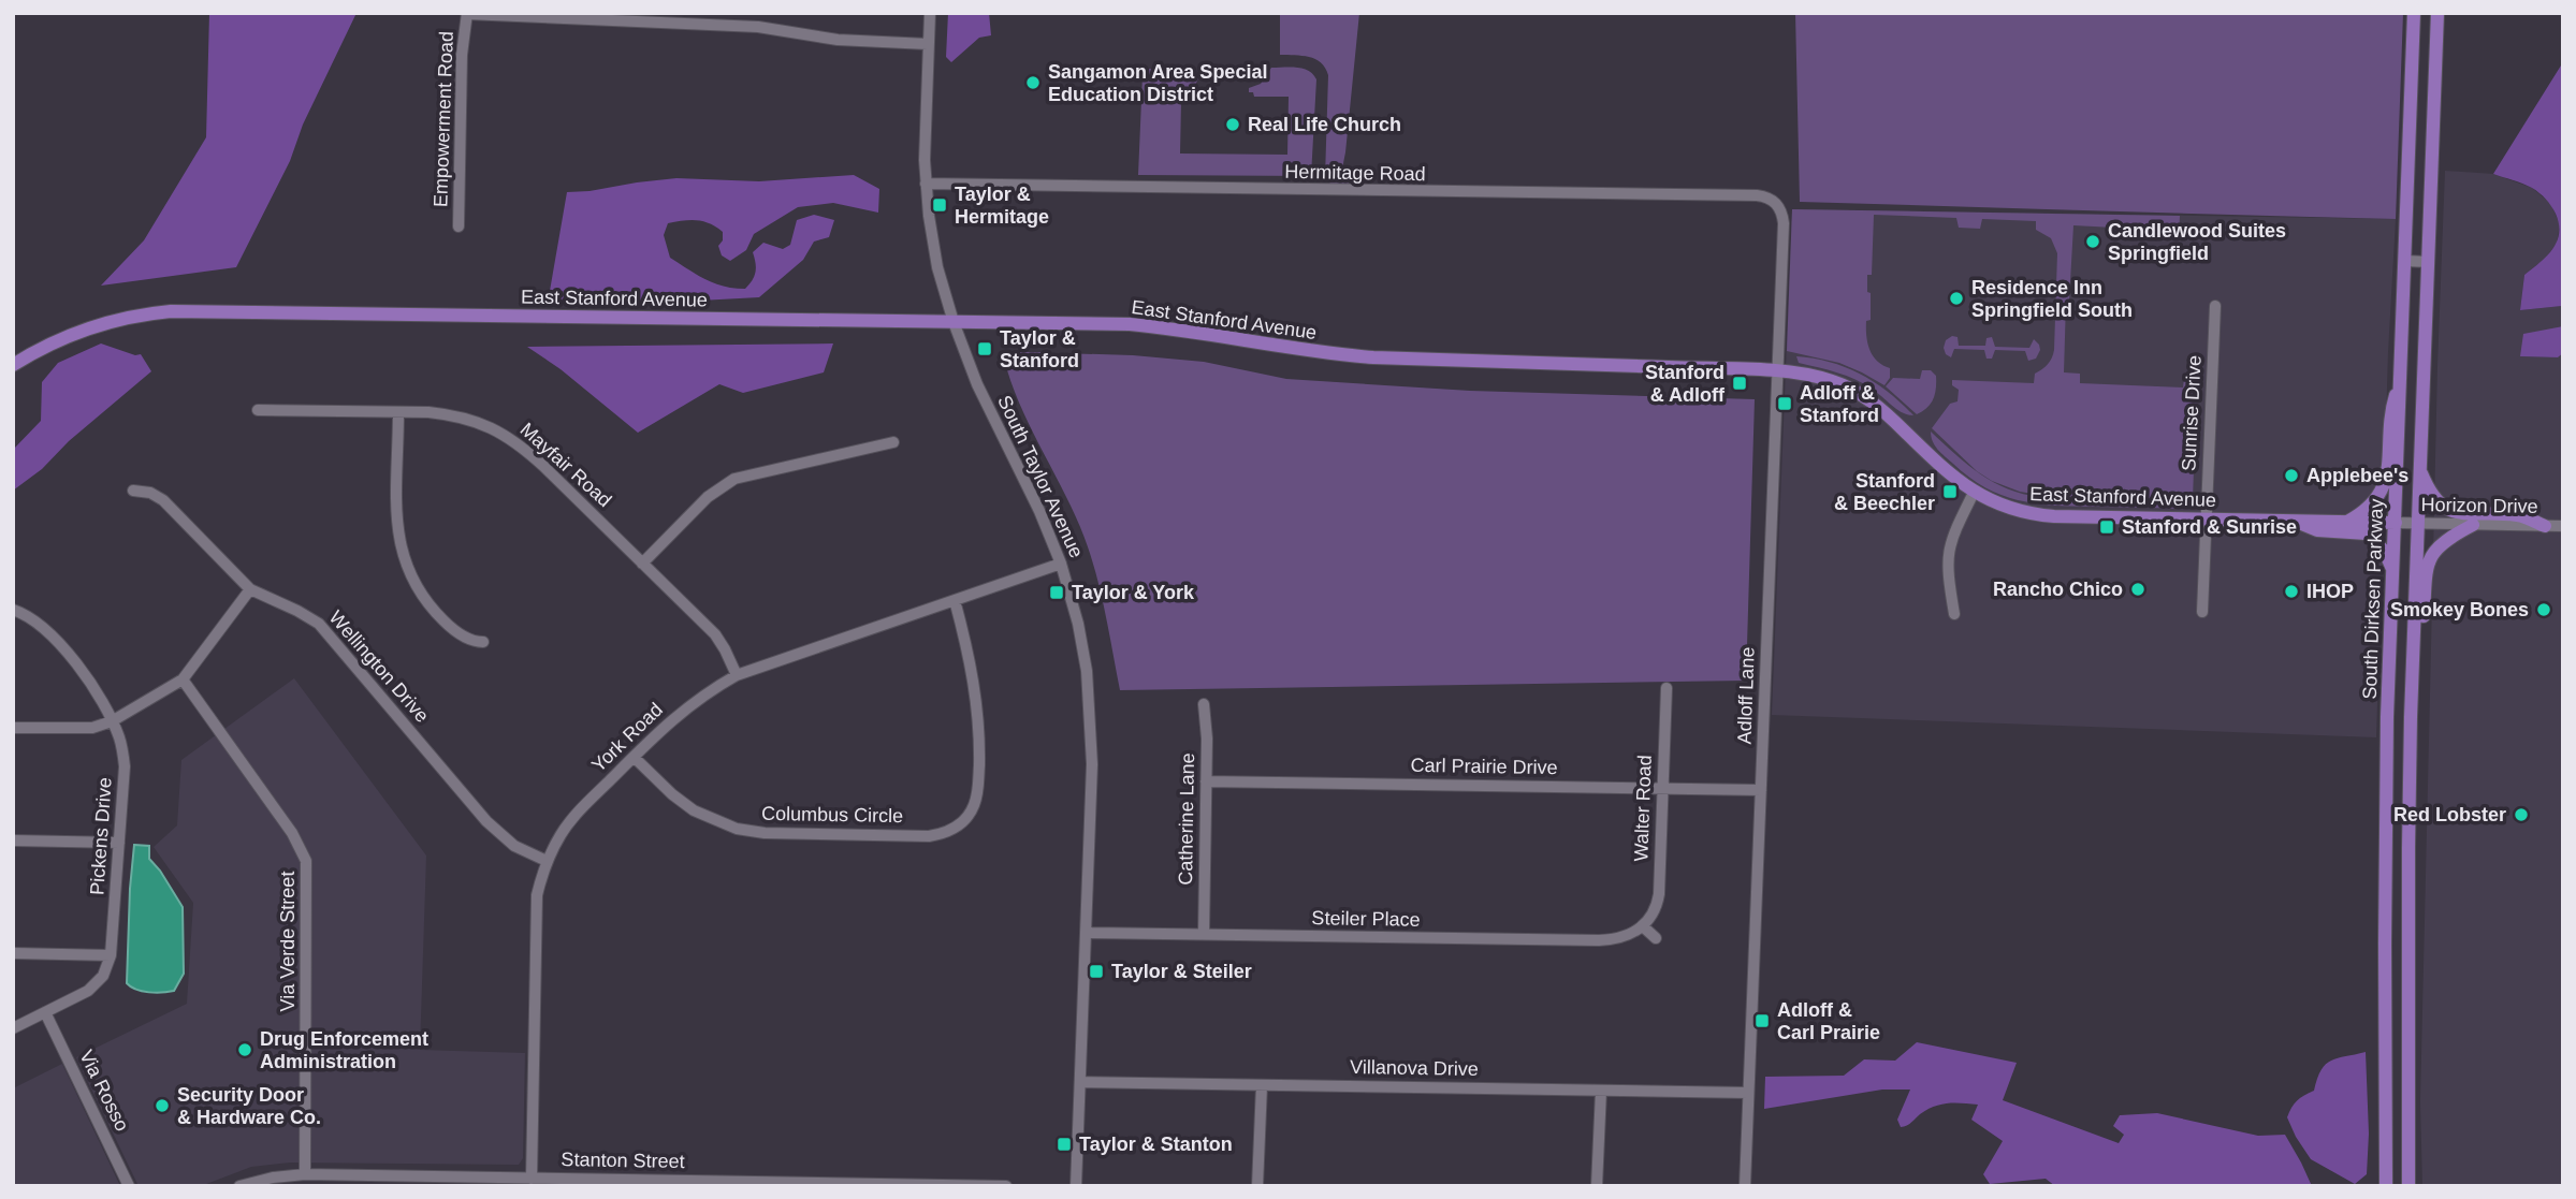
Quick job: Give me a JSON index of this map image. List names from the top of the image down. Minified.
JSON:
{"streets":{"main road":["East Stanford Avenue","South Dirksen Parkway"],"street":["Empowerment Road","Hermitage Road","Sunrise Drive","Mayfair Road","South Taylor Avenue","Horizon Drive","Wellington Drive","Adloff Lane","York Road","Carl Prairie Drive","Walter Road","Columbus Circle","Catherine Lane","Pickens Drive","Steiler Place","Via Verde Street","Villanova Drive","Via Rosso","Stanton Street"]},"crossings":[["Hermitage Road","South Taylor Avenue"],["Hermitage Road","Adloff Lane"],["East Stanford Avenue","Sunrise Drive"],["East Stanford Avenue","South Taylor Avenue"],["East Stanford Avenue","Horizon Drive"],["East Stanford Avenue","South Dirksen Parkway"],["East Stanford Avenue","Adloff Lane"],["Mayfair Road","York Road"],["South Taylor Avenue","York Road"],["South Taylor Avenue","Steiler Place"],["South Taylor Avenue","Villanova Drive"],["Horizon Drive","South Dirksen Parkway"],["Wellington Drive","York Road"],["Adloff Lane","Carl Prairie Drive"],["Adloff Lane","Villanova Drive"],["York Road","Columbus Circle"],["York Road","Stanton Street"],["Carl Prairie Drive","Walter Road"],["Carl Prairie Drive","Catherine Lane"],["Walter Road","Steiler Place"],["Catherine Lane","Steiler Place"],["Via Verde Street","Stanton Street"]],"places":{"other":["Sangamon Area Special Education District","Real Life Church","Candlewood Suites Springfield","Residence Inn Springfield South","Applebee's","Rancho Chico","IHOP","Smokey Bones","Red Lobster","Drug Enforcement Administration","Security Door & Hardware Co."],"transit":["Taylor & Hermitage","Taylor & Stanford","Stanford & Adloff","Adloff & Stanford","Stanford & Beechler","Stanford & Sunrise","Taylor & York","Taylor & Steiler","Adloff & Carl Prairie","Taylor & Stanton"]}}
